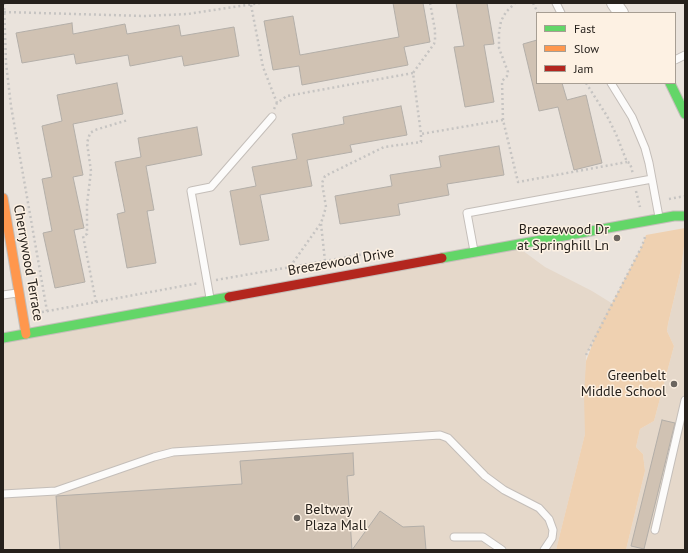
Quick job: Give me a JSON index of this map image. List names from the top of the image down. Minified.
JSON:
{"streets":{"street":["Breezewood Drive","Cherrywood Terrace"]},"crossings":[["Breezewood Drive","Cherrywood Terrace"]],"places":["Breezewood Dr at Springhill Ln","Greenbelt Middle School","Beltway Plaza Mall"],"legend":["Fast","Slow","Jam"]}
